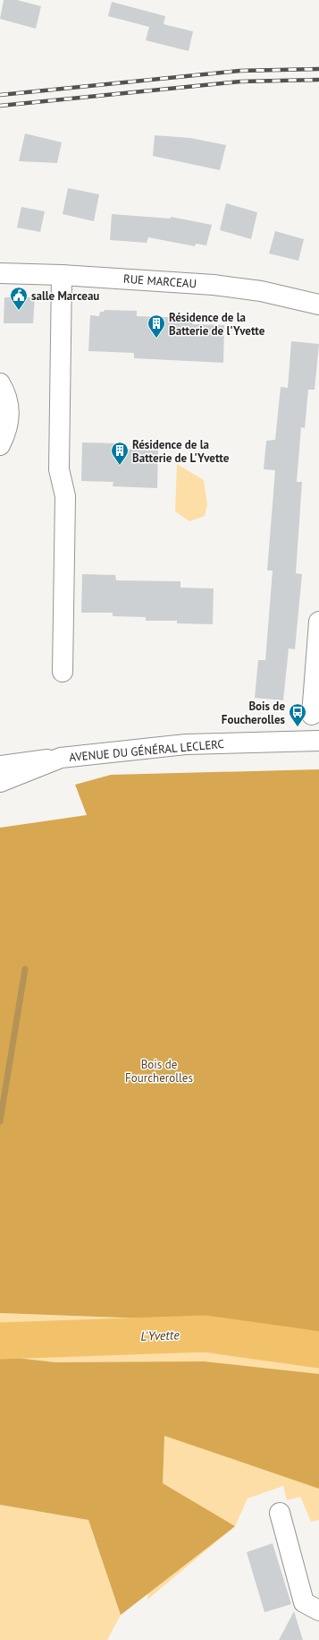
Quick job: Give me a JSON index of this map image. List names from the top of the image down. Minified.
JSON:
{"streets":{"street":["RUE MARCEAU","AVENUE DU GÉNÉRAL LECLERC"]},"water":["L'Yvette"],"parks":["Bois de Fourcherolles"],"places":{"public building":["salle Marceau"],"building":["Résidence de la Batterie de l'Yvette","Résidence de la Batterie de L'Yvette"],"bus stop":["Bois de Foucherolles"]}}
